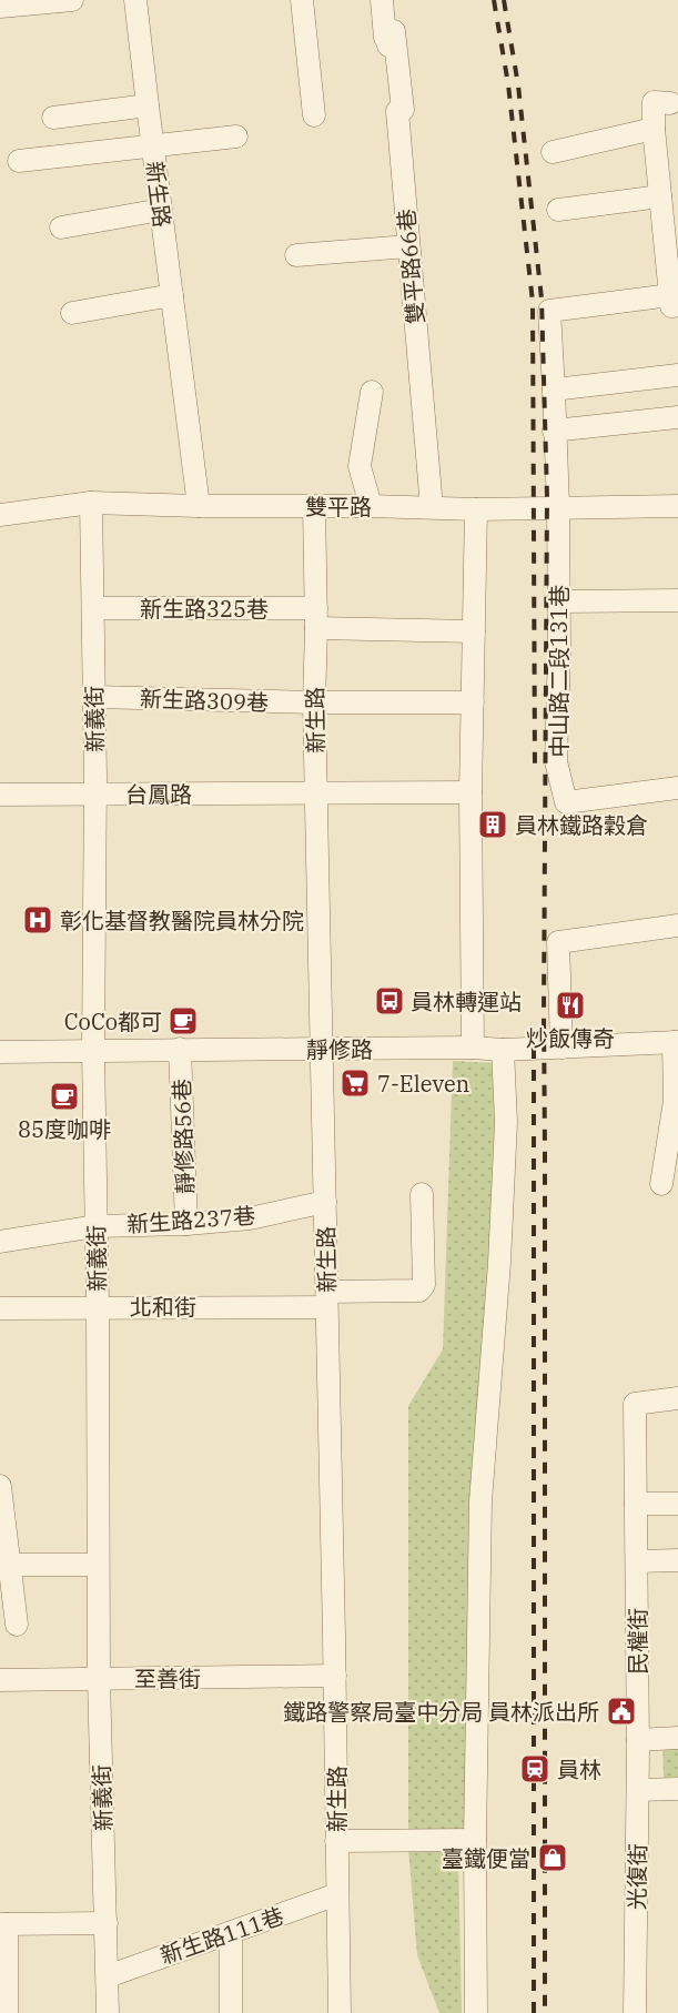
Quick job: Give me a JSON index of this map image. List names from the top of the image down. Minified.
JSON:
{"streets":{"street":["新生路","雙平路66巷","雙平路","新生路325巷","中山路二段131巷","新生路309巷","新義街","台鳳路","靜修路","靜修路56巷","新生路237巷","北和街","民權街","至善街","光復街","新生路111巷"]},"crossings":[["新生路","雙平路"],["新生路","新生路325巷"],["新生路","新生路309巷"],["新生路","台鳳路"],["新生路","靜修路"],["新生路","新生路237巷"],["新生路","北和街"],["新生路","至善街"],["新生路","新生路111巷"],["雙平路66巷","雙平路"],["雙平路","中山路二段131巷"],["雙平路","新義街"],["新生路325巷","新義街"],["新生路309巷","新義街"],["新義街","台鳳路"],["新義街","靜修路"],["新義街","新生路237巷"],["新義街","北和街"],["新義街","至善街"],["新義街","新生路111巷"],["靜修路","靜修路56巷"],["靜修路56巷","新生路237巷"],["民權街","光復街"]],"places":{"building":["員林鐵路穀倉"],"hospital":["彰化基督教醫院員林分院"],"bus stop":["員林轉運站"],"restaurant":["炒飯傳奇"],"cafe":["CoCo都可","85度咖啡"],"supermarket":["7-Eleven"],"public building":["鐵路警察局臺中分局 員林派出所"],"station":["員林"],"shop":["臺鐵便當"]}}
